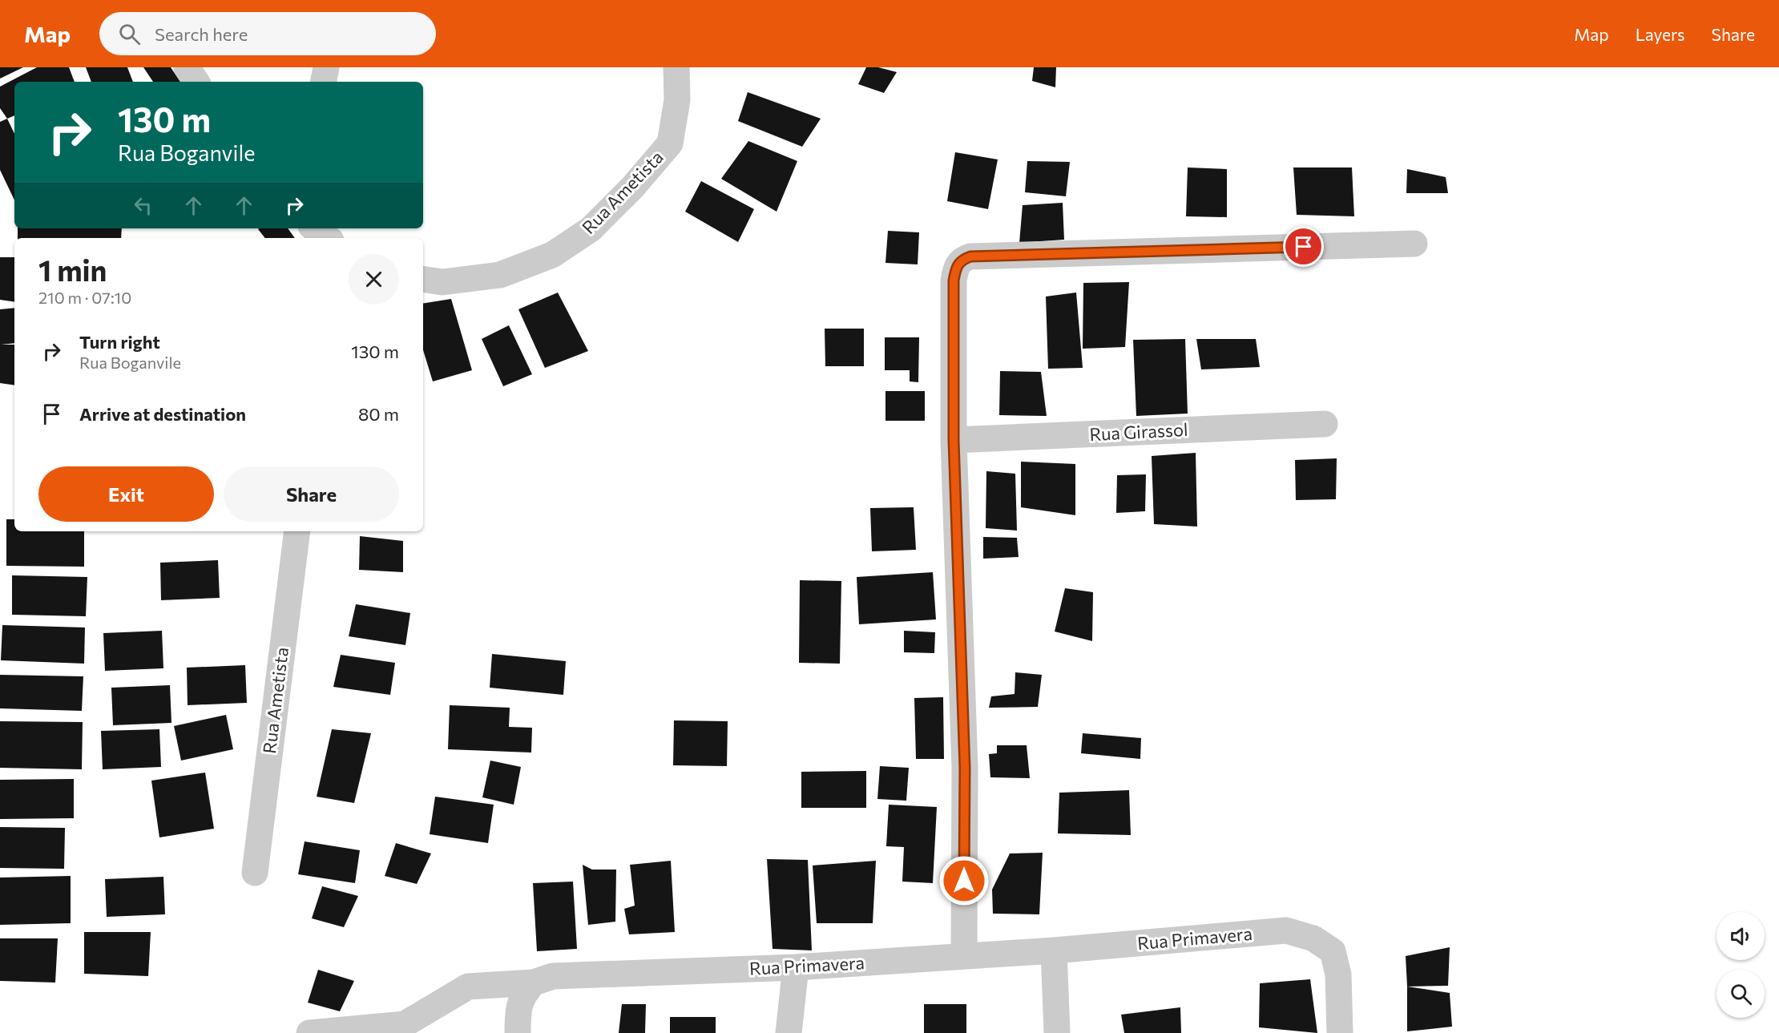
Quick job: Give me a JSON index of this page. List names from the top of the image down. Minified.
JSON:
{"streets":{"street":["Rua Ametista","Rua Girassol","Rua Primavera"]},"page":{"header":"Map","search":"Search here","nav":["Map","Layers","Share"],"turn":["130 m","Rua Boganvile"],"heading":["1 min","210 m · 07:10"],"list":[{"name":"Turn right","note":"Rua Boganvile","value":"130 m"},{"name":"Arrive at destination","value":"80 m"}],"buttons":["Exit","Share"]}}
